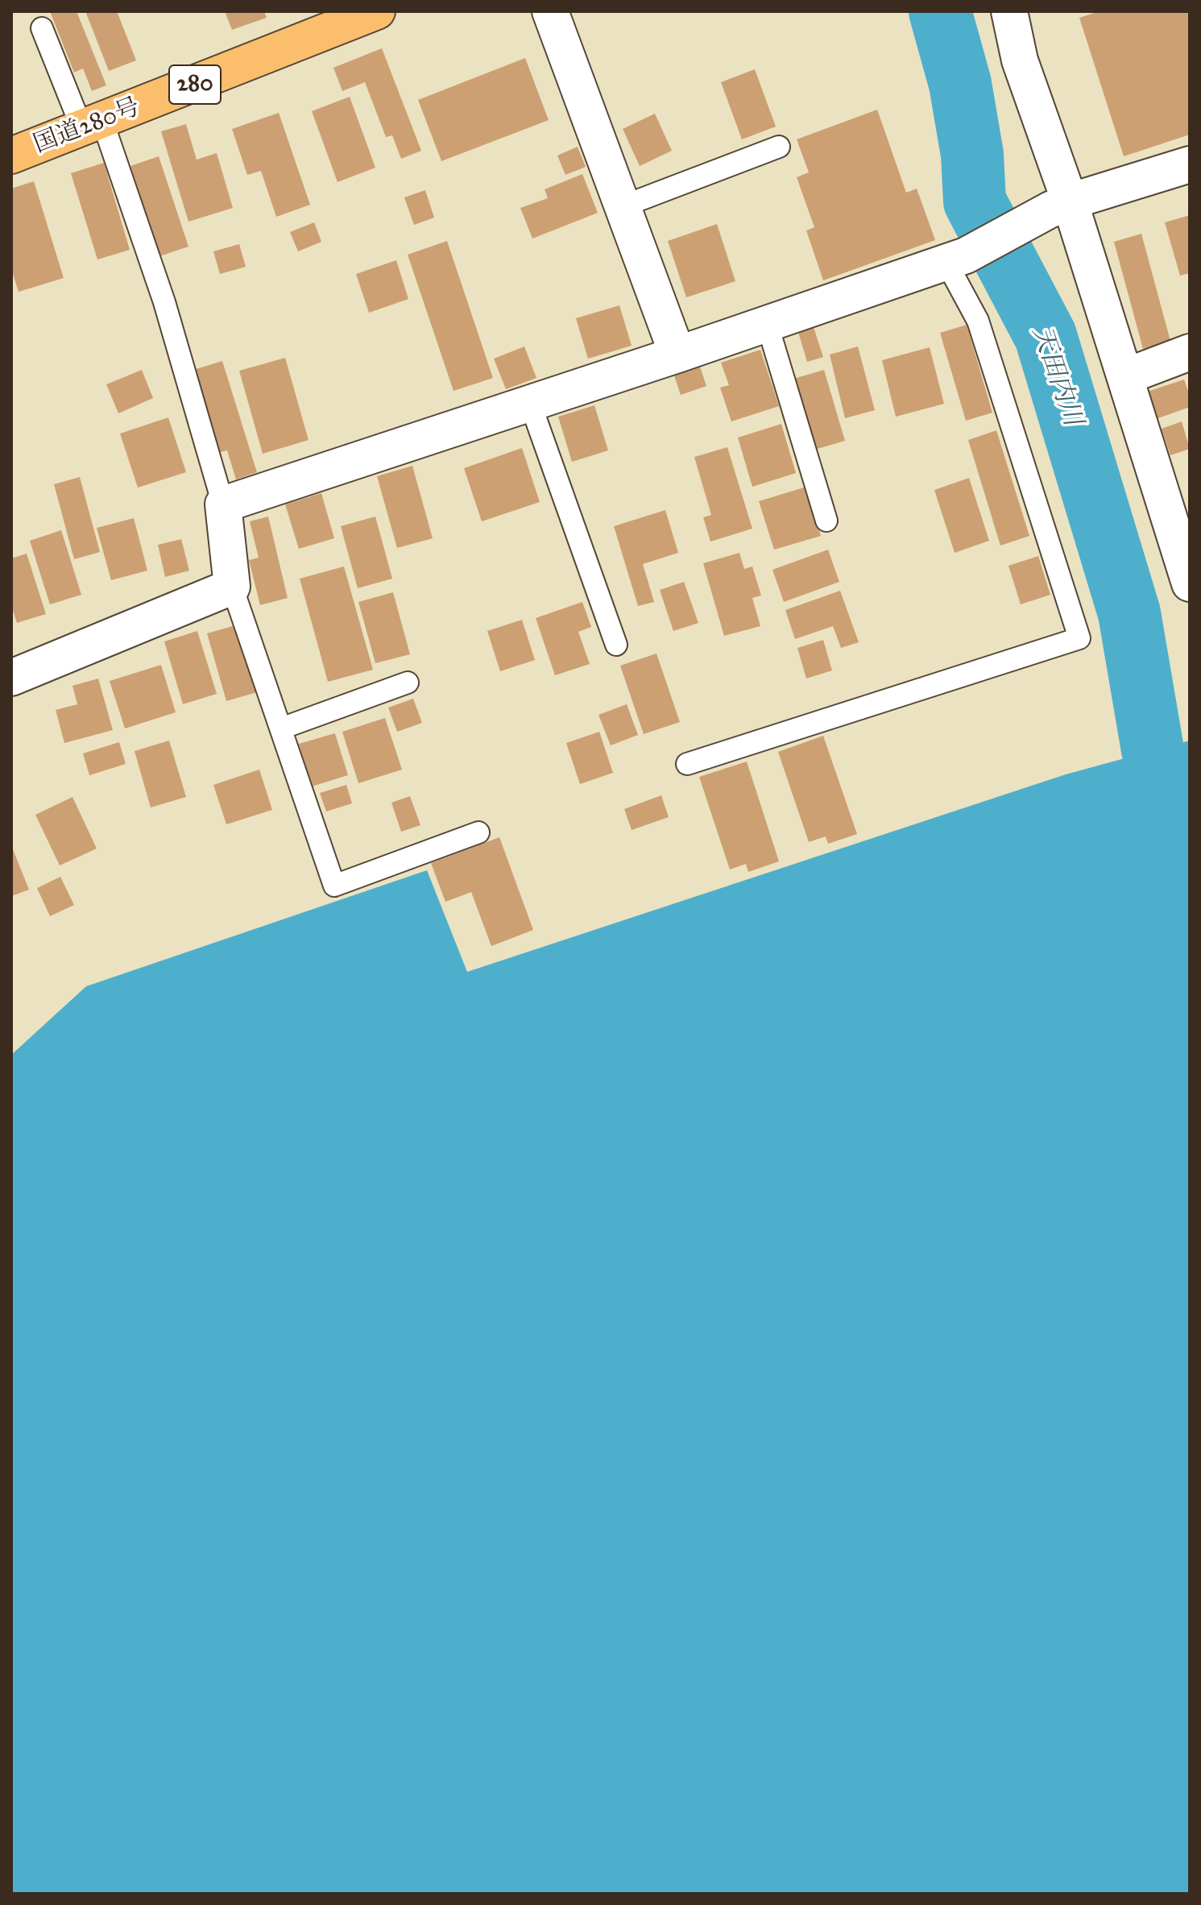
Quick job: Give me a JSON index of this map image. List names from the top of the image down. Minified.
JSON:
{"streets":{"highway":["280","国道280号"]},"water":["天田内川"]}
